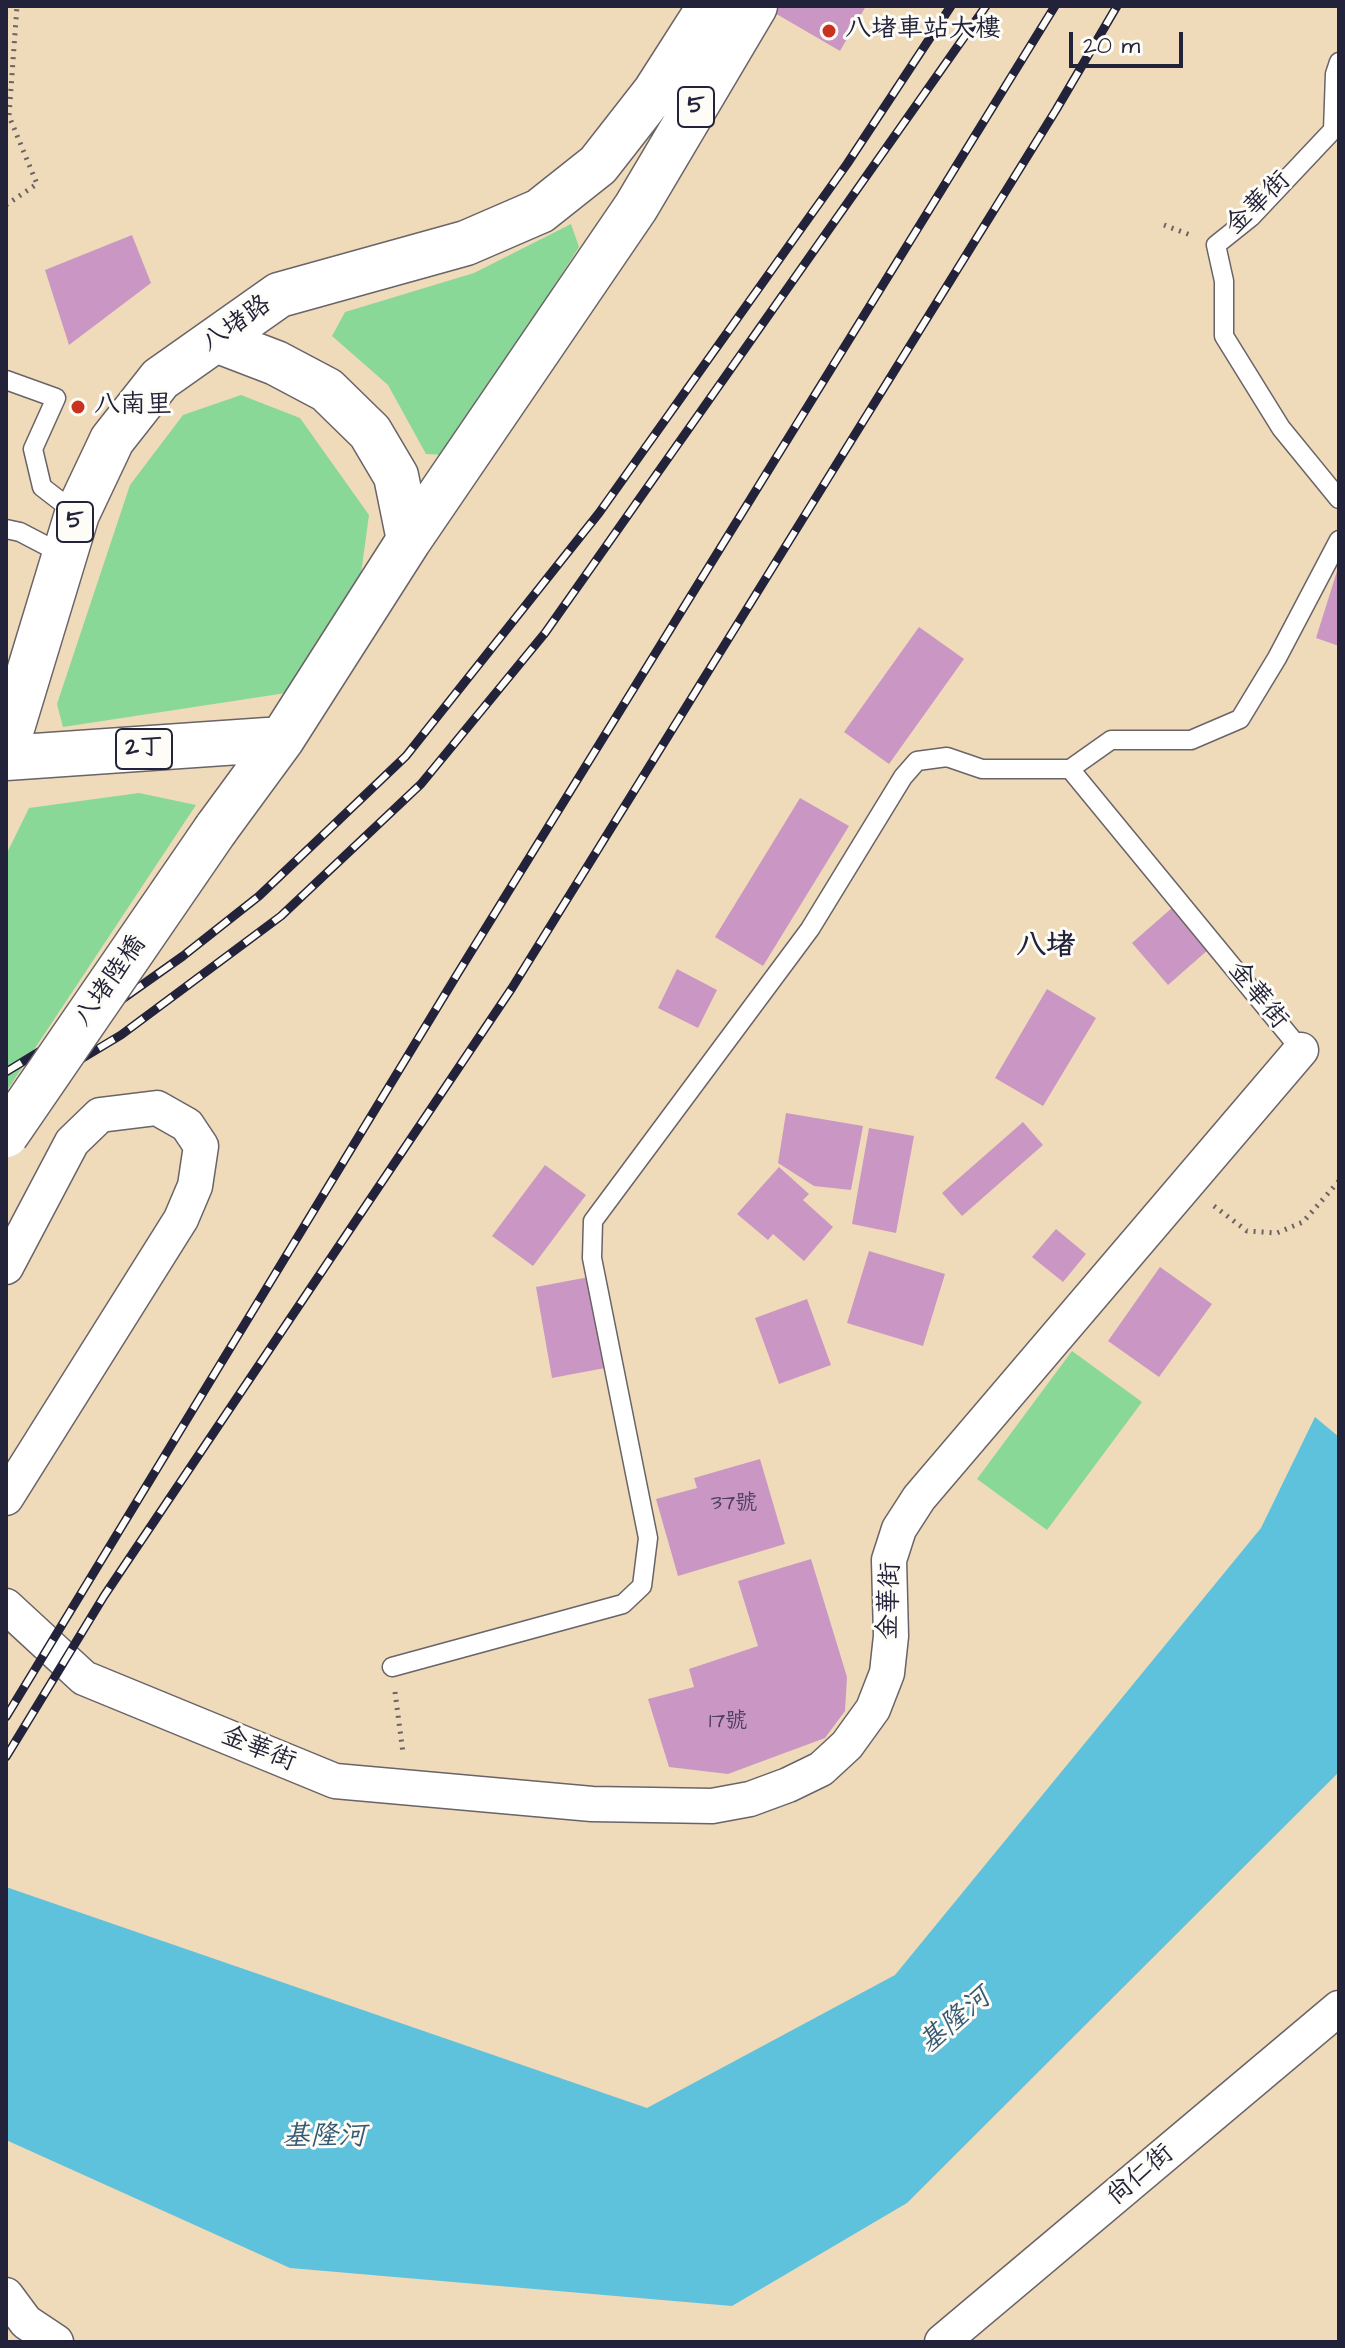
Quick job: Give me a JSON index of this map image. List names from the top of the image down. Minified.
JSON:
{"streets":{"main road":["5","八堵路","2丁","八堵陸橋"],"street":["金華街","尚仁街"]},"crossings":[["5","2丁"],["5","八堵陸橋"],["2丁","八堵陸橋"]],"districts":["八堵"],"water":["基隆河"],"places":["八堵車站大樓","八南里"],"house_numbers":["37號","17號"],"scale_bar":"20 m"}
